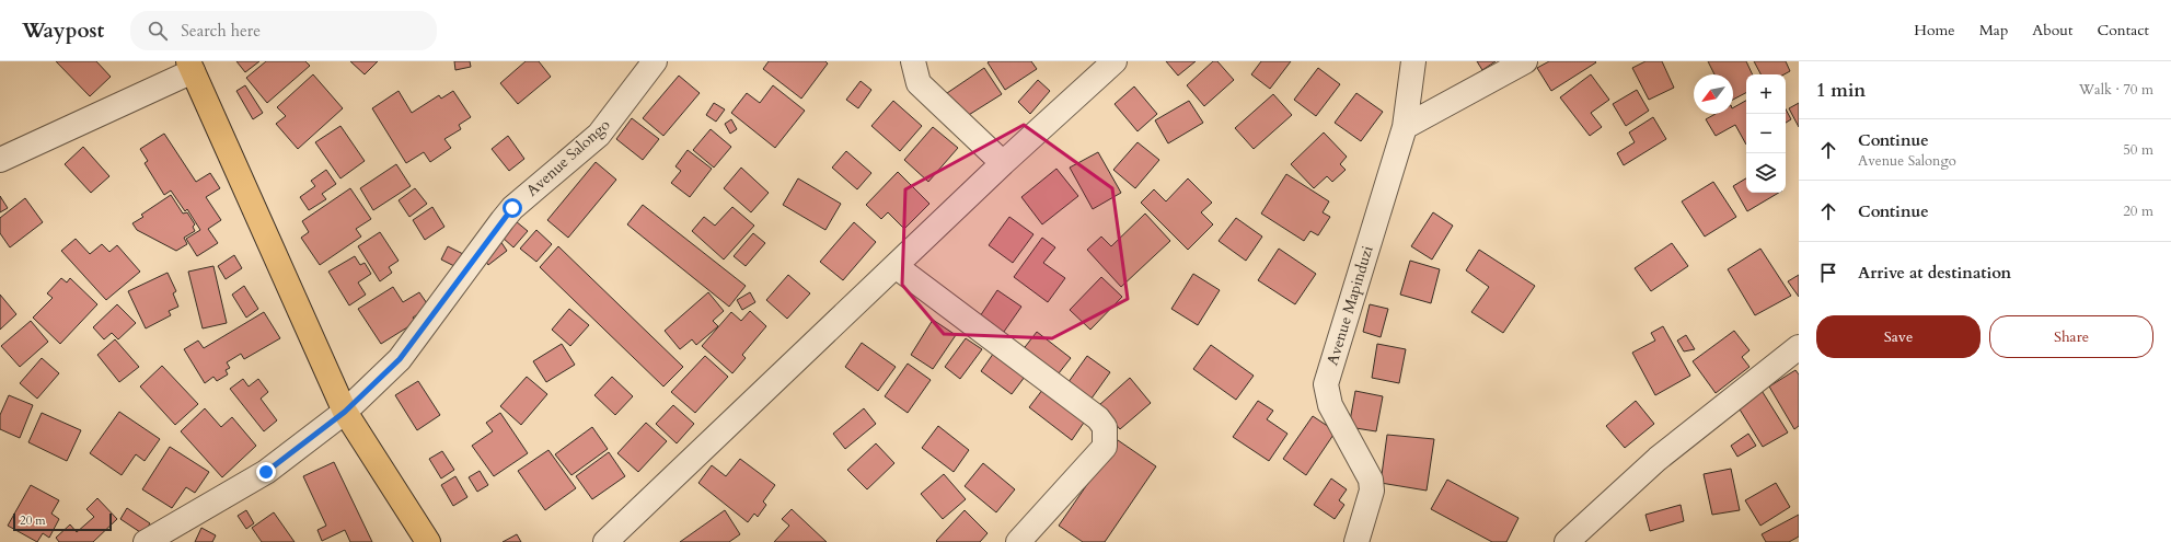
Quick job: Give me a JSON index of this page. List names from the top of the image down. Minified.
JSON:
{"streets":{"street":["Avenue Salongo","Avenue Mapinduzi"]},"scale_bar":"20 m","north":"bottom left","page":{"header":"Waypost","search":"Search here","nav":["Home","Map","About","Contact"],"heading":["1 min","Walk · 70 m"],"map_buttons":["+","−"],"list":[["Continue","Avenue Salongo","50 m"],["Continue","20 m"],"Arrive at destination"],"buttons":["Save","Share"],"scale":"20 m"}}
